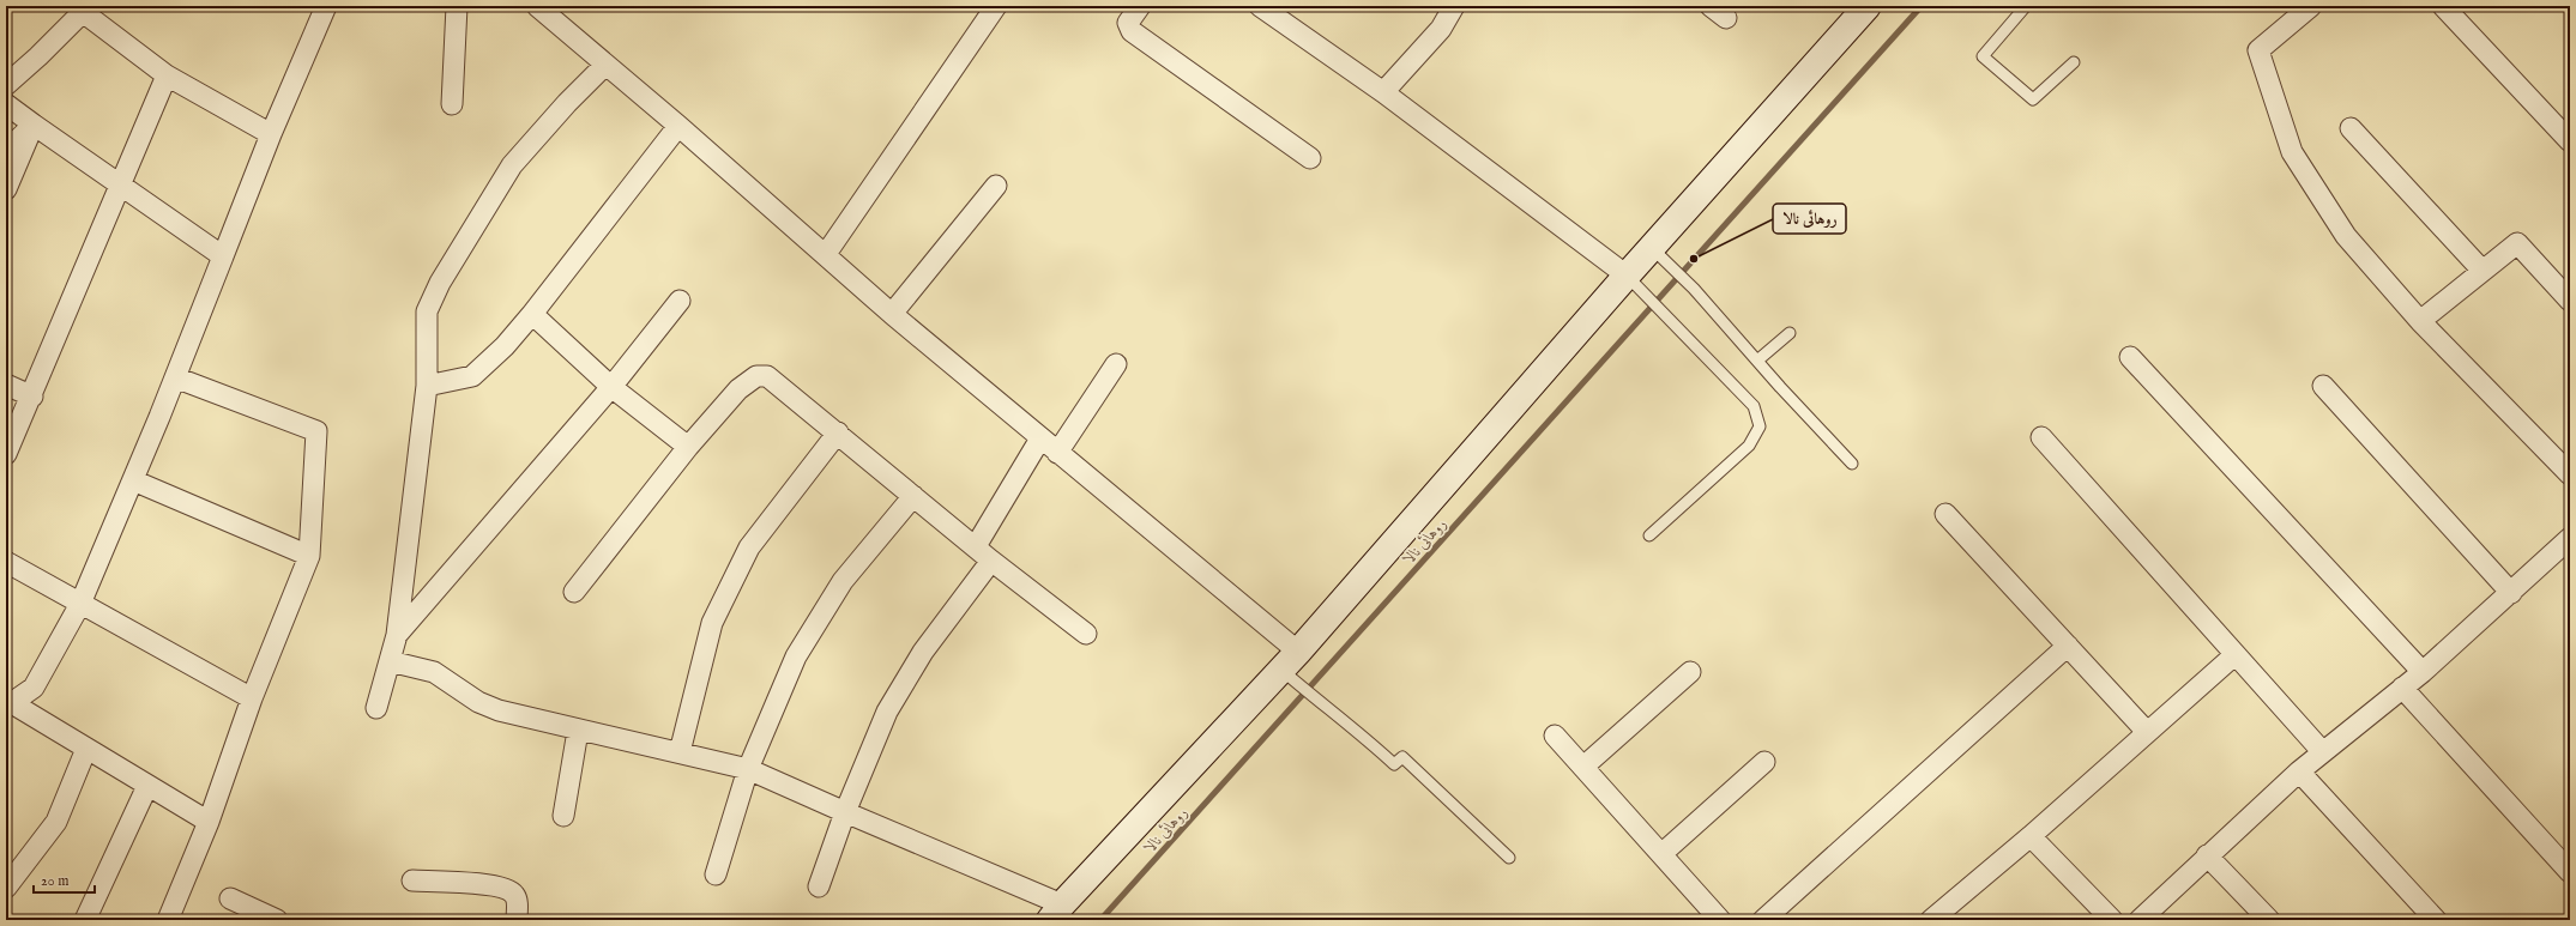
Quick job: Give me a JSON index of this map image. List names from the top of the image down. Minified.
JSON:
{"water":["روہائی نالا"],"places":["روہائی نالا"],"scale_bar":"20 m"}
